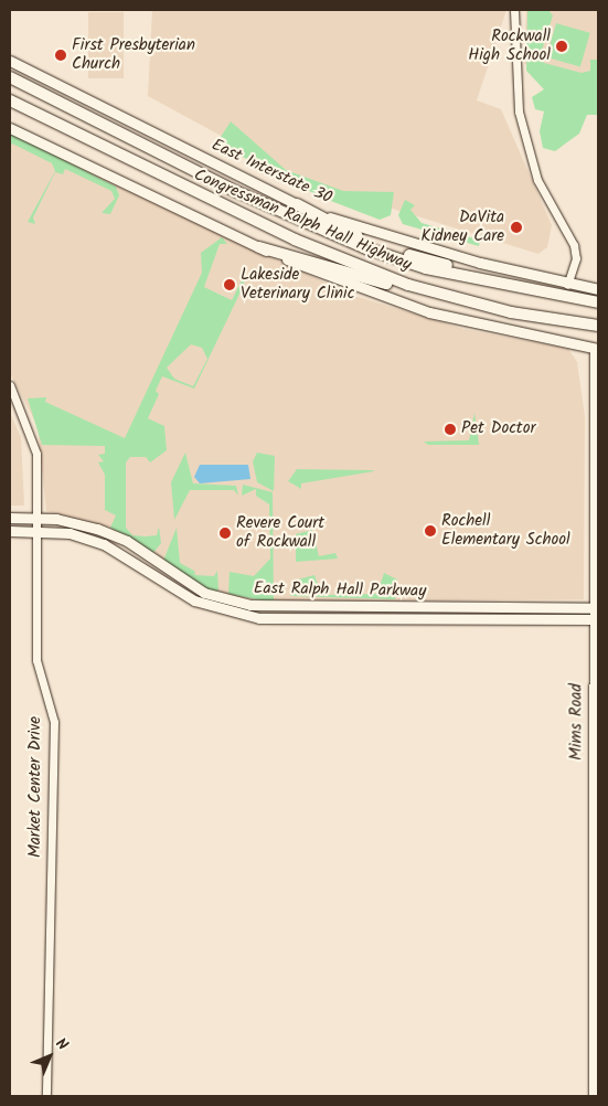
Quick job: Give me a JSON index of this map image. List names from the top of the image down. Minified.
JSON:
{"streets":{"highway":["Congressman Ralph Hall Highway"],"main road":["East Interstate 30","East Ralph Hall Parkway"],"street":["Mims Road","Market Center Drive"]},"crossings":[["East Ralph Hall Parkway","Mims Road"],["East Ralph Hall Parkway","Market Center Drive"]],"places":["Rockwall High School","First Presbyterian Church","DaVita Kidney Care","Lakeside Veterinary Clinic","Pet Doctor","Rochell Elementary School","Revere Court of Rockwall"],"north":"top right"}
